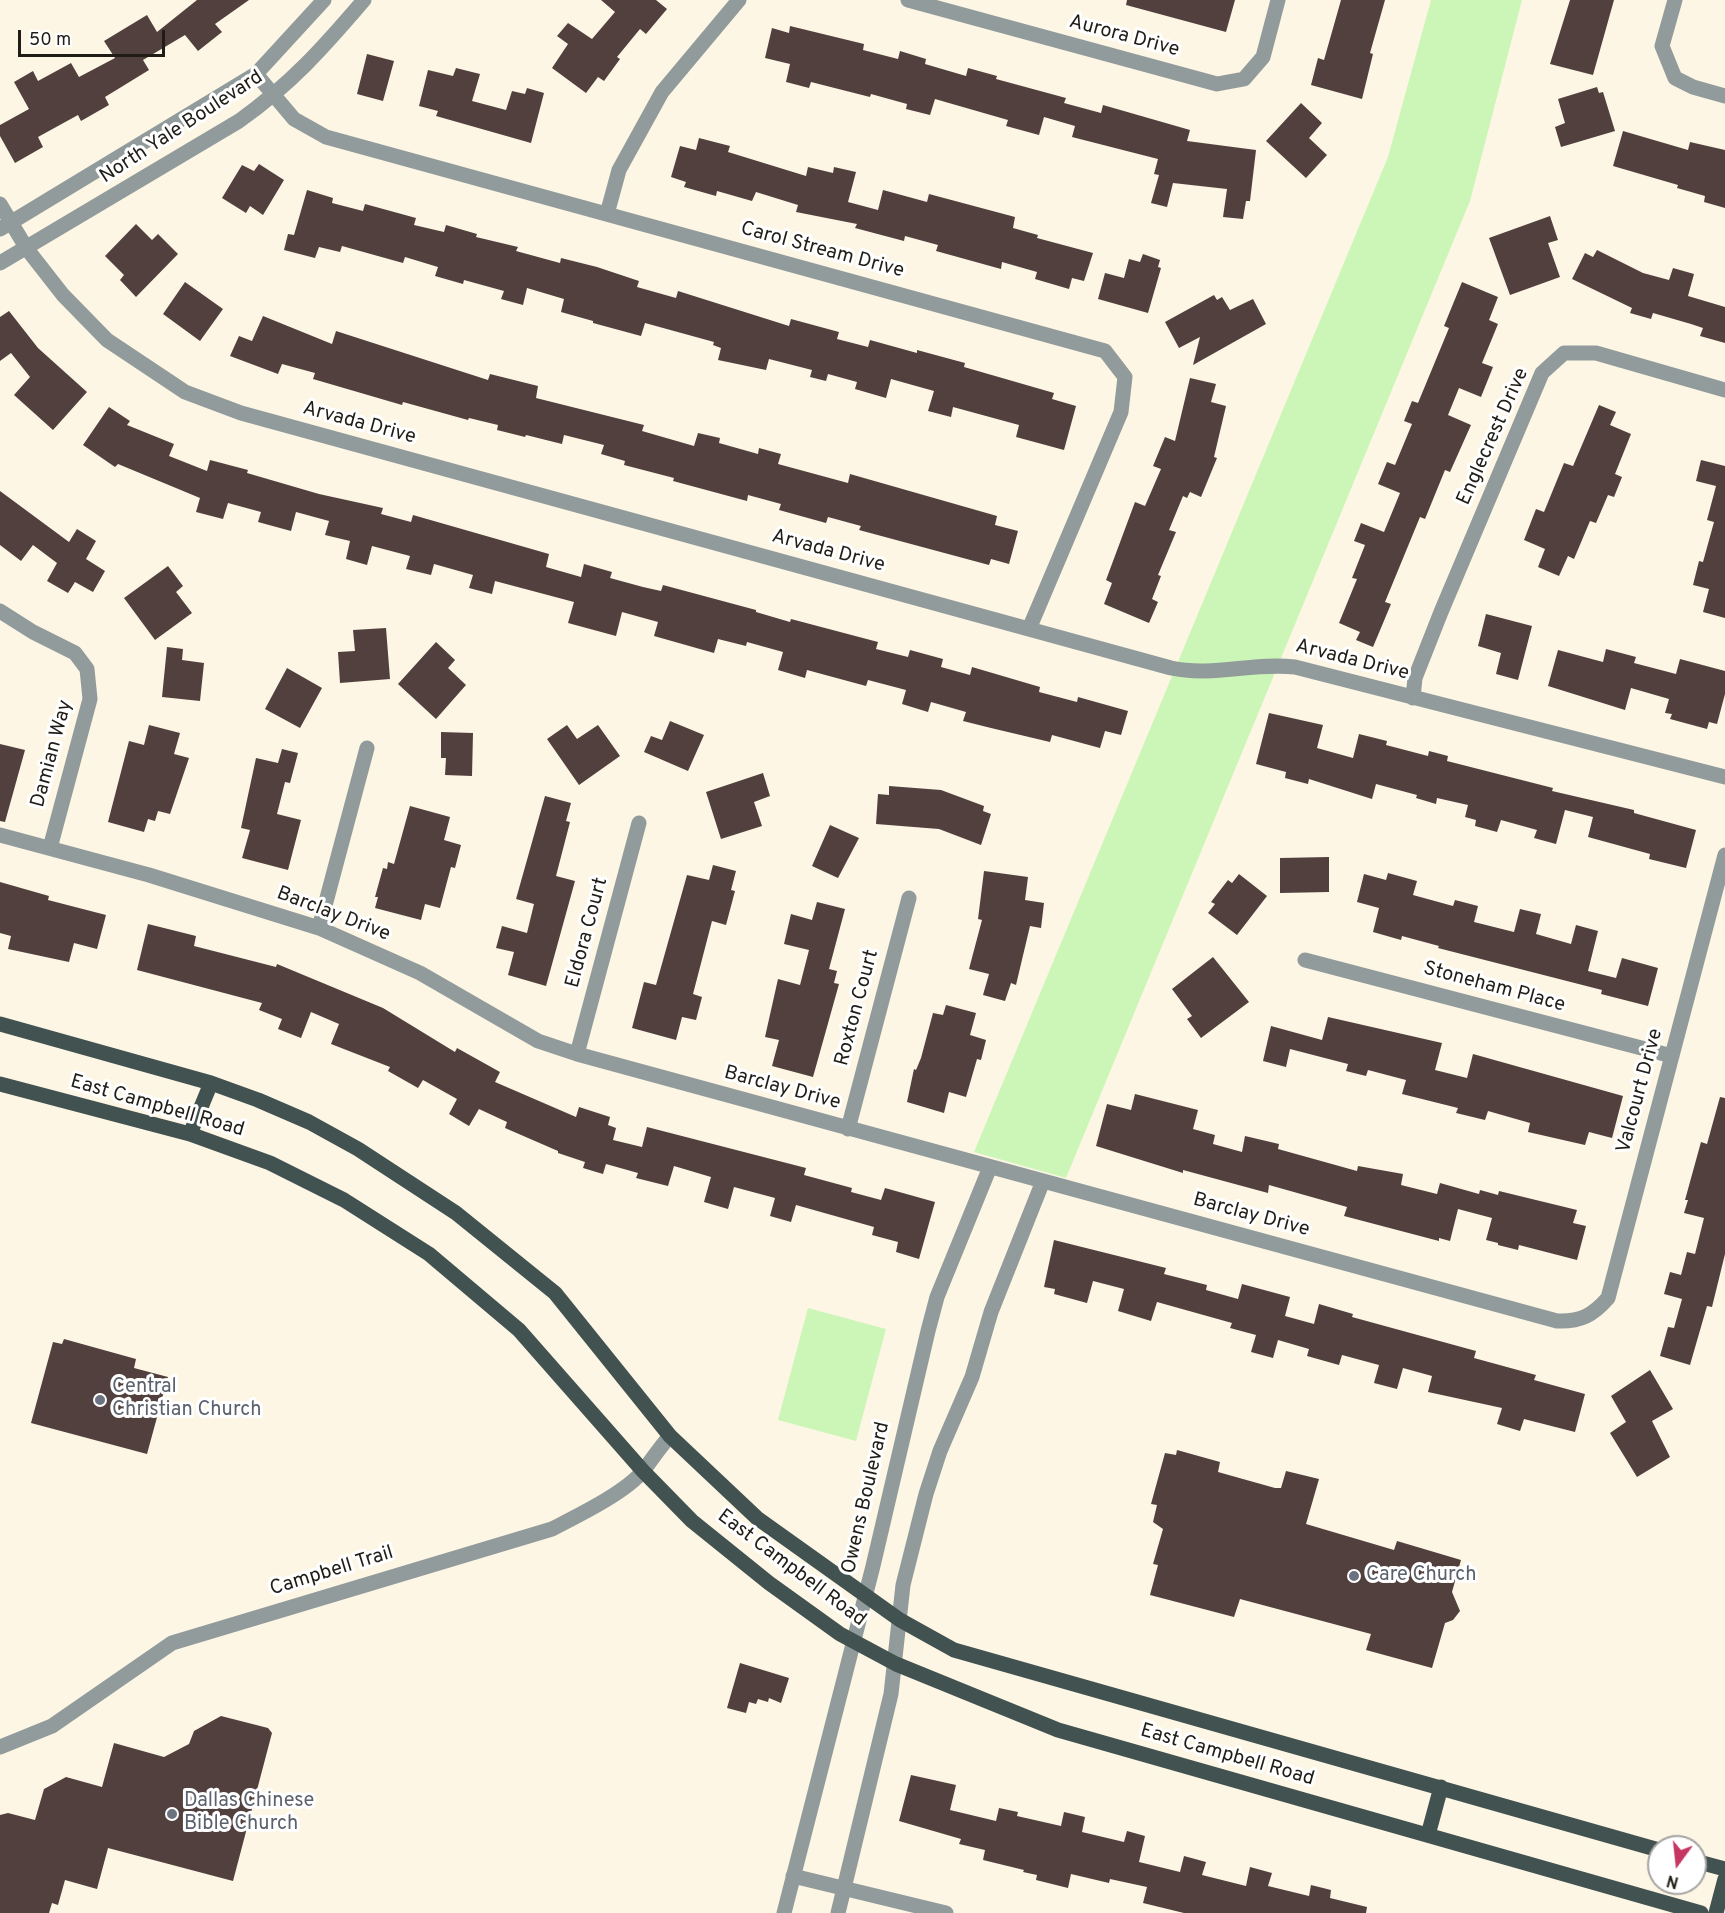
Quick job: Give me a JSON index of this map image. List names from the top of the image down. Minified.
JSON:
{"streets":{"main road":["East Campbell Road"],"street":["Aurora Drive","North Yale Boulevard","Carol Stream Drive","Arvada Drive","Englecrest Drive","Damian Way","Barclay Drive","Eldora Court","Stoneham Place","Roxton Court","Valcourt Drive","Owens Boulevard","Campbell Trail"]},"crossings":[["North Yale Boulevard","Carol Stream Drive"],["North Yale Boulevard","Arvada Drive"],["Carol Stream Drive","Arvada Drive"],["Arvada Drive","Englecrest Drive"],["Damian Way","Barclay Drive"],["Barclay Drive","Eldora Court"],["Barclay Drive","Roxton Court"],["Barclay Drive","Valcourt Drive"],["Barclay Drive","Owens Boulevard"],["Stoneham Place","Valcourt Drive"],["East Campbell Road","Owens Boulevard"],["East Campbell Road","Campbell Trail"]],"places":["Central Christian Church","Care Church","Dallas Chinese Bible Church"],"scale_bar":"50 m","north":"bottom"}
